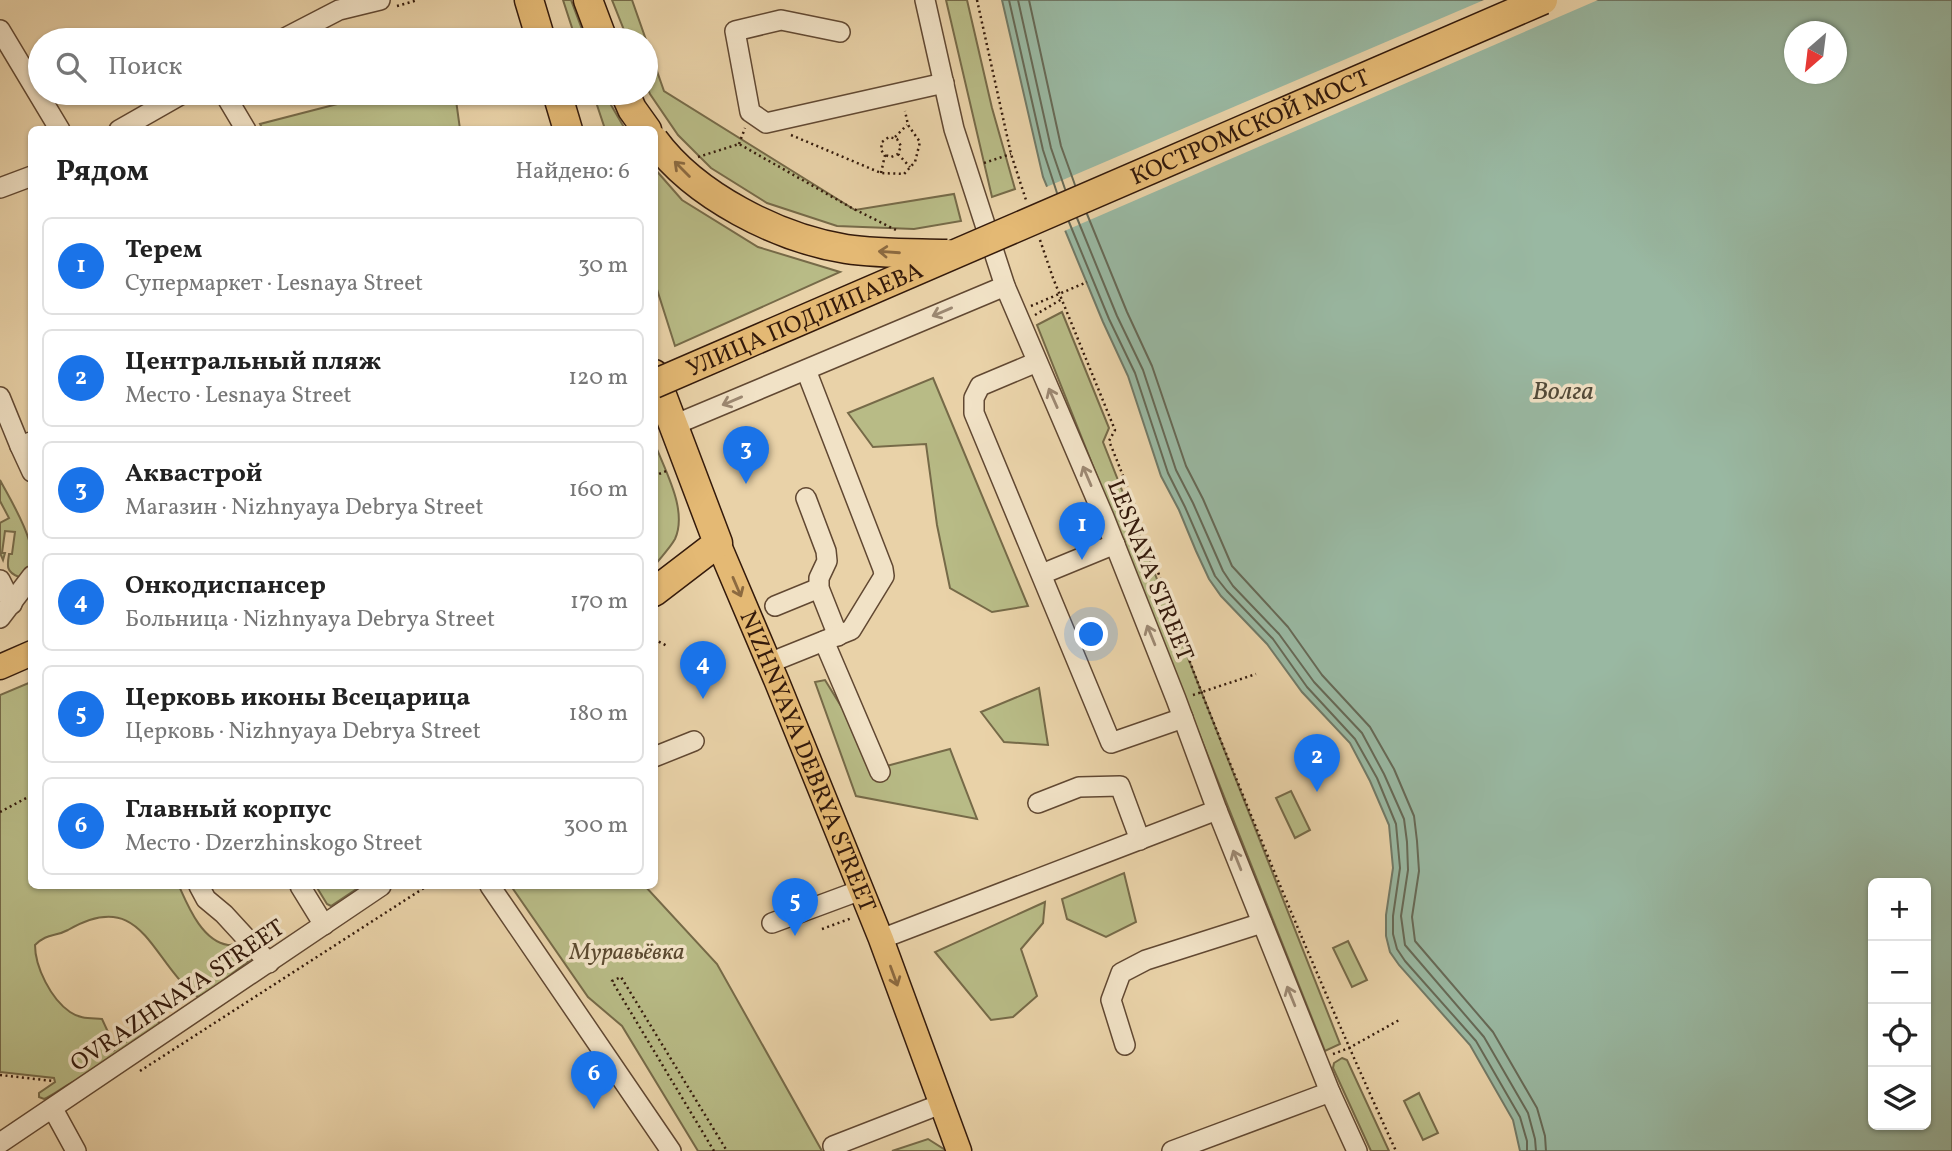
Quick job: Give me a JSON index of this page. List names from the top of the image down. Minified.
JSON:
{"streets":{"highway":["КОСТРОМСКОЙ МОСТ","УЛИЦА ПОДЛИПАЕВА","NIZHNYAYA DEBRYA STREET"],"street":["LESNAYA STREET","OVRAZHNAYA STREET"]},"crossings":[["КОСТРОМСКОЙ МОСТ","УЛИЦА ПОДЛИПАЕВА"]],"one_way":["LESNAYA STREET","NIZHNYAYA DEBRYA STREET"],"water":["Волга"],"parks":["Муравьёвка"],"north":"bottom left","page":{"search":"Поиск","heading":["Рядом","Найдено: 6"],"list":[{"mark":"1","name":"Терем","note":"Супермаркет · Lesnaya Street","value":"30 m"},{"mark":"2","name":"Центральный пляж","note":"Место · Lesnaya Street","value":"120 m"},{"mark":"3","name":"Аквастрой","note":"Магазин · Nizhnyaya Debrya Street","value":"160 m"},{"mark":"4","name":"Онкодиспансер","note":"Больница · Nizhnyaya Debrya Street","value":"170 m"},{"mark":"5","name":"Церковь иконы Всецарица","note":"Церковь · Nizhnyaya Debrya Street","value":"180 m"},{"mark":"6","name":"Главный корпус","note":"Место · Dzerzhinskogo Street","value":"300 m"}],"pins":["3","1","4","2","5","6"],"map_buttons":["+","−"]}}
